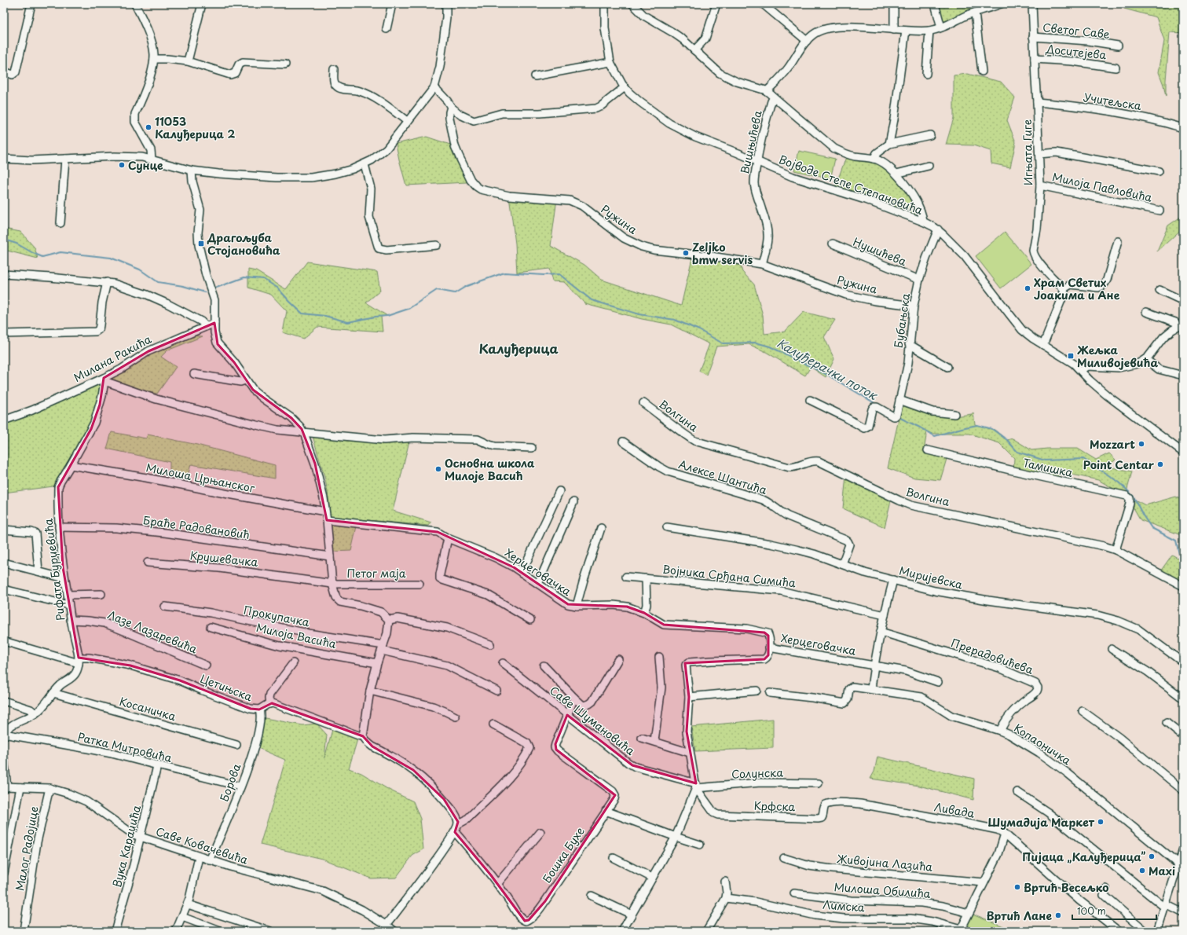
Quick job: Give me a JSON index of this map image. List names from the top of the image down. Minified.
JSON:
{"streets":{"street":["Светог Саве","Доситејева","Учитељска","Вишњићева","Игњата Гиге","Војводе Степе Степановића","Милоја Павловића","Ружина","Нушићева","Бубањска","Милана Ракића","Волгина","Тамишка","Алексе Шантића","Милоша Црњанског","Браће Радовановић","Крушевачка","Рифата Бурџевића","Херцеговачка","Петог маја","Војника Срђана Симића","Миријевска","Прокупачка","Лазе Лазаревића","Милоја Васића","Прерадовићева","Цетињска","Косаничка","Саве Шумановића","Копаоничка","Ратка Митровића","Солунска","Борова","Крфска","Ливада","Саве Ковачевића","Вука Караџића","Малог Радојице","Бошка Бухе","Живојина Лазића","Милоша Обилића","Лимска"]},"crossings":[["Светог Саве","Игњата Гиге"],["Доситејева","Игњата Гиге"],["Учитељска","Игњата Гиге"],["Вишњићева","Војводе Степе Степановића"],["Вишњићева","Ружина"],["Игњата Гиге","Милоја Павловића"],["Војводе Степе Степановића","Бубањска"],["Ружина","Бубањска"],["Нушићева","Бубањска"],["Милана Ракића","Рифата Бурџевића"],["Волгина","Тамишка"],["Алексе Шантића","Миријевска"],["Милоша Црњанског","Рифата Бурџевића"],["Браће Радовановић","Рифата Бурџевића"],["Крушевачка","Петог маја"],["Рифата Бурџевића","Лазе Лазаревића"],["Рифата Бурџевића","Цетињска"],["Прерадовићева","Копаоничка"],["Цетињска","Борова"],["Саве Шумановића","Солунска"],["Саве Шумановића","Крфска"],["Саве Шумановића","Бошка Бухе"],["Ратка Митровића","Борова"],["Ратка Митровића","Вука Караџића"],["Солунска","Крфска"],["Борова","Саве Ковачевића"],["Крфска","Ливада"],["Ливада","Лимска"],["Саве Ковачевића","Вука Караџића"],["Саве Ковачевића","Малог Радојице"],["Живојина Лазића","Лимска"],["Милоша Обилића","Лимска"]],"districts":["Калуђерица"],"water":["Калуђерачки поток"],"places":{"other":["11053 Калуђерица 2","Сунце","Zeljko bmw servis","Храм Светих Јоакима и Ане","Mozzart","Point Centar","Основна школа Милоје Васић","Шумадија Маркет","Пијаца „Калуђерица”","Maxi","Вртић Весељко","Вртић Лане"],"transit":["Драгољуба Стојановића","Жељка Миливојевића"]},"scale_bar":"100 m"}
